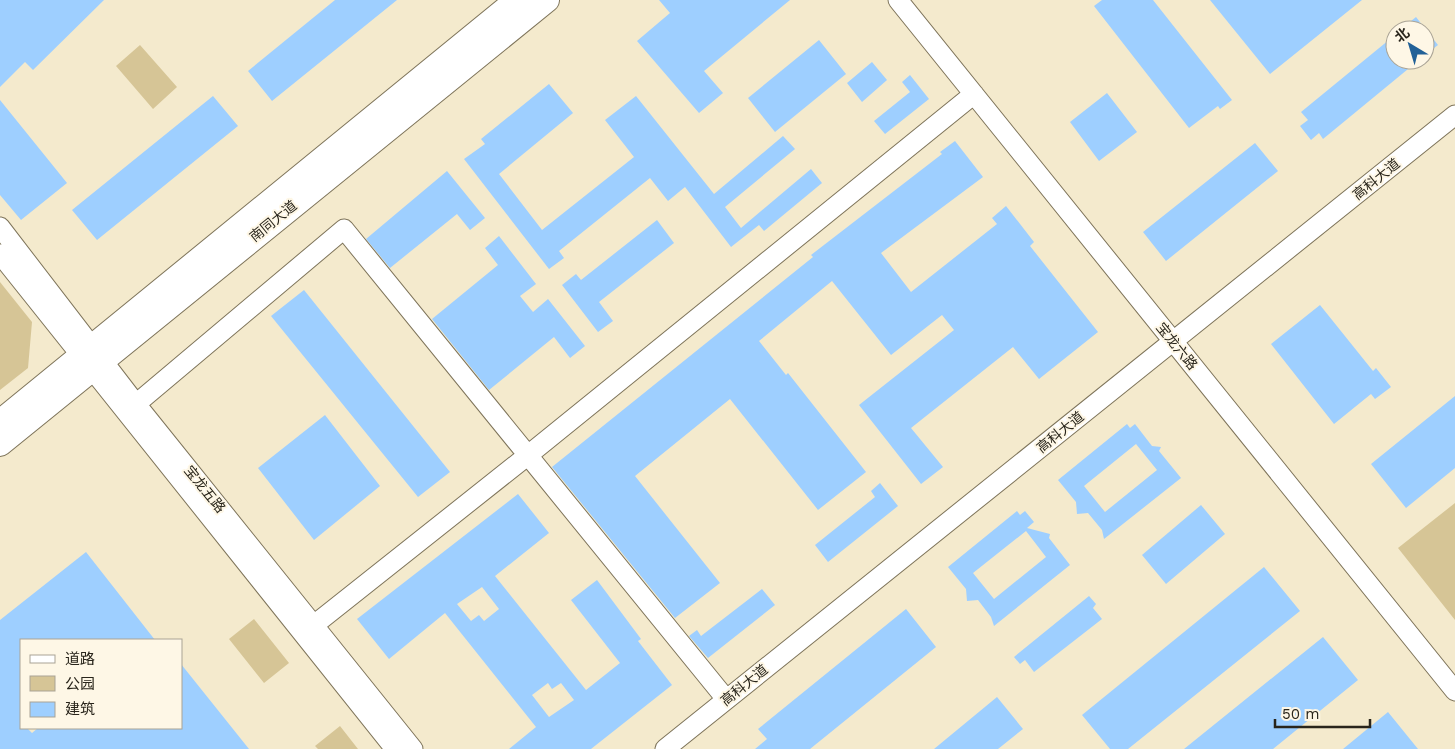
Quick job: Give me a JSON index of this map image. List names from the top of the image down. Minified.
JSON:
{"streets":{"main road":["南同大道"],"street":["高科大道","宝龙六路","宝龙五路"]},"crossings":[["高科大道","宝龙六路"],["南同大道","宝龙五路"]],"legend":["道路","公园","建筑"],"scale_bar":"50 m","north":"top left"}
